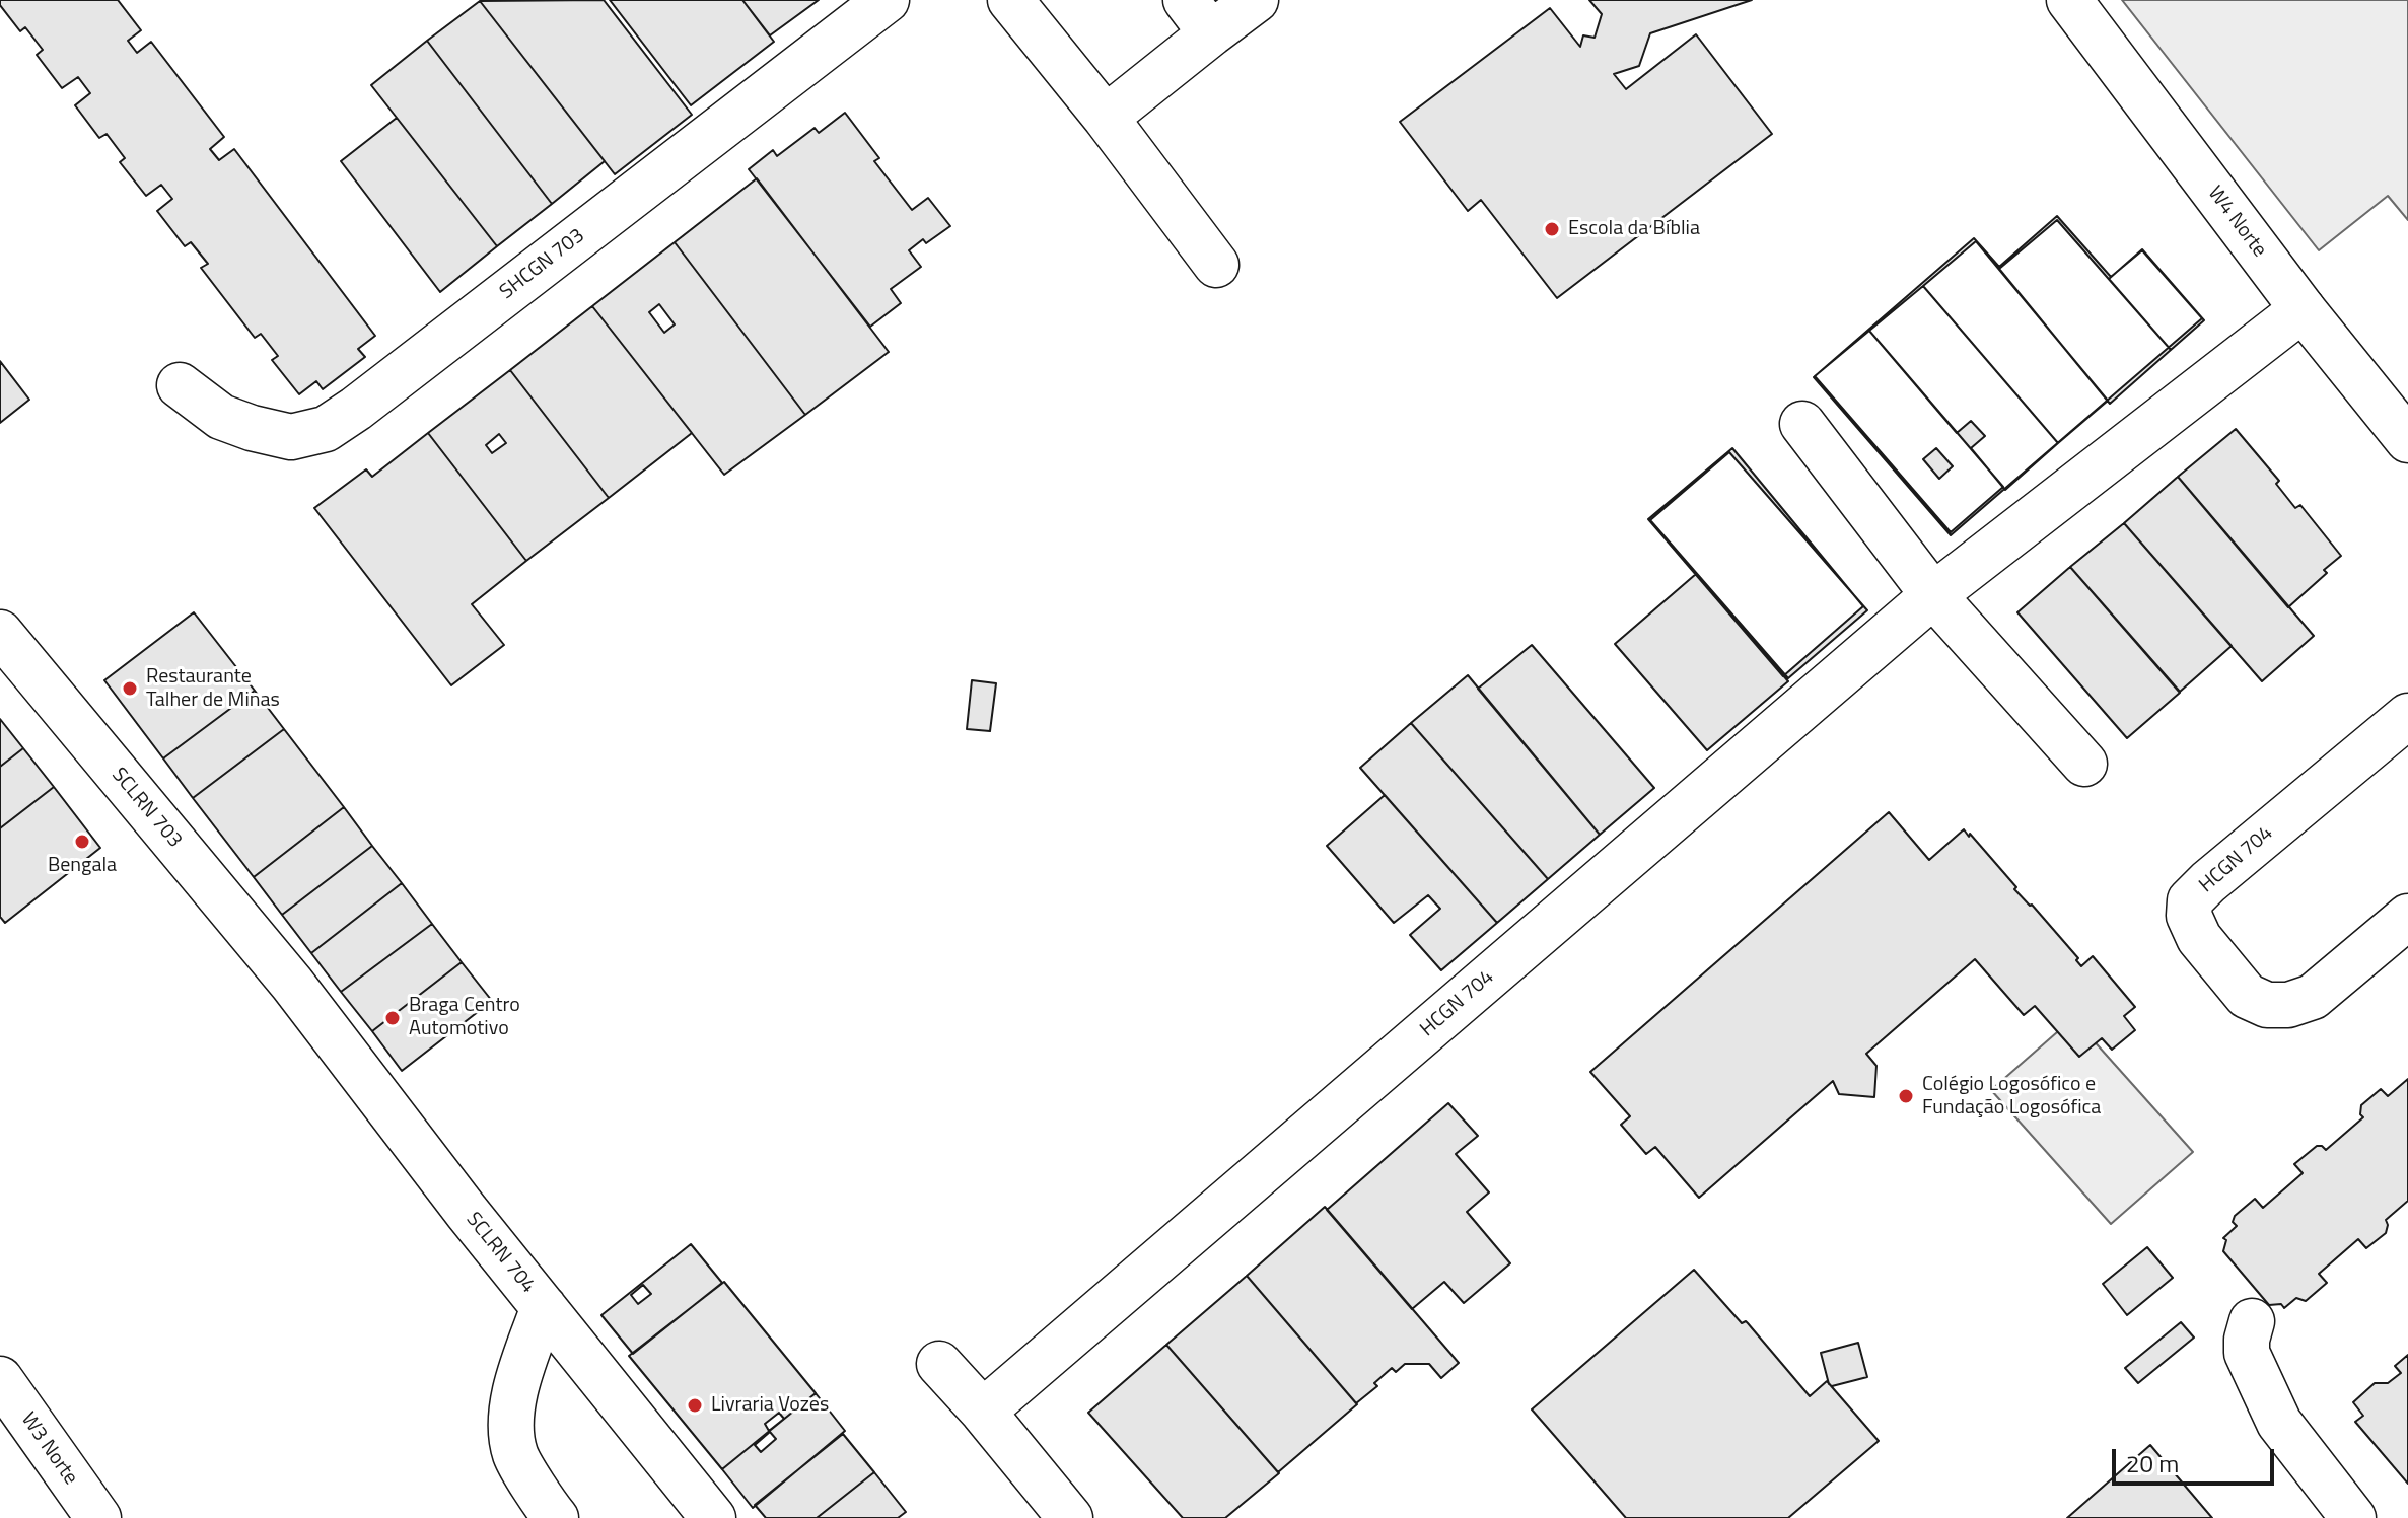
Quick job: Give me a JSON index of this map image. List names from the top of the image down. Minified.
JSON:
{"streets":{"street":["W4 Norte","SHCGN 703","SCLRN 703","HCGN 704","SCLRN 704","W3 Norte"]},"crossings":[["W4 Norte","HCGN 704"],["SCLRN 703","SCLRN 704"]],"places":["Escola da Bíblia","Restaurante Talher de Minas","Bengala","Braga Centro Automotivo","Colégio Logosófico e Fundação Logosófica","Livraria Vozes"],"scale_bar":"20 m"}
